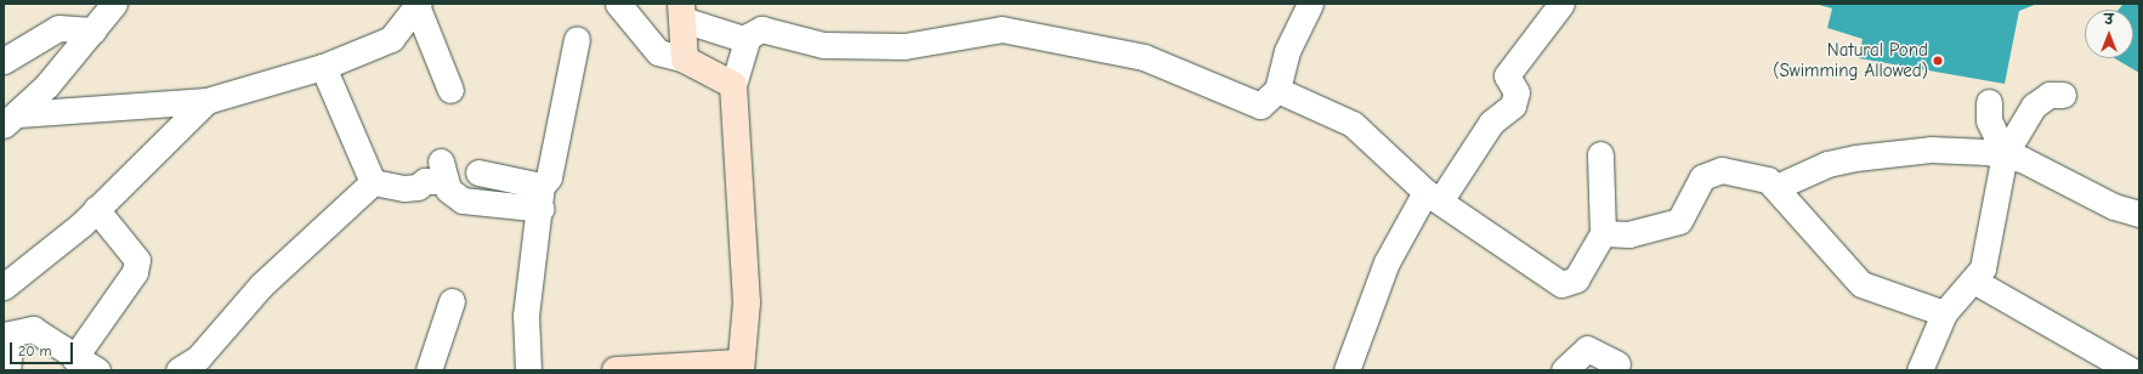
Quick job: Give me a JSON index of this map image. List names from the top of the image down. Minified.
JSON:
{"places":["Natural Pond (Swimming Allowed)"],"scale_bar":"20 m","north":"top"}
